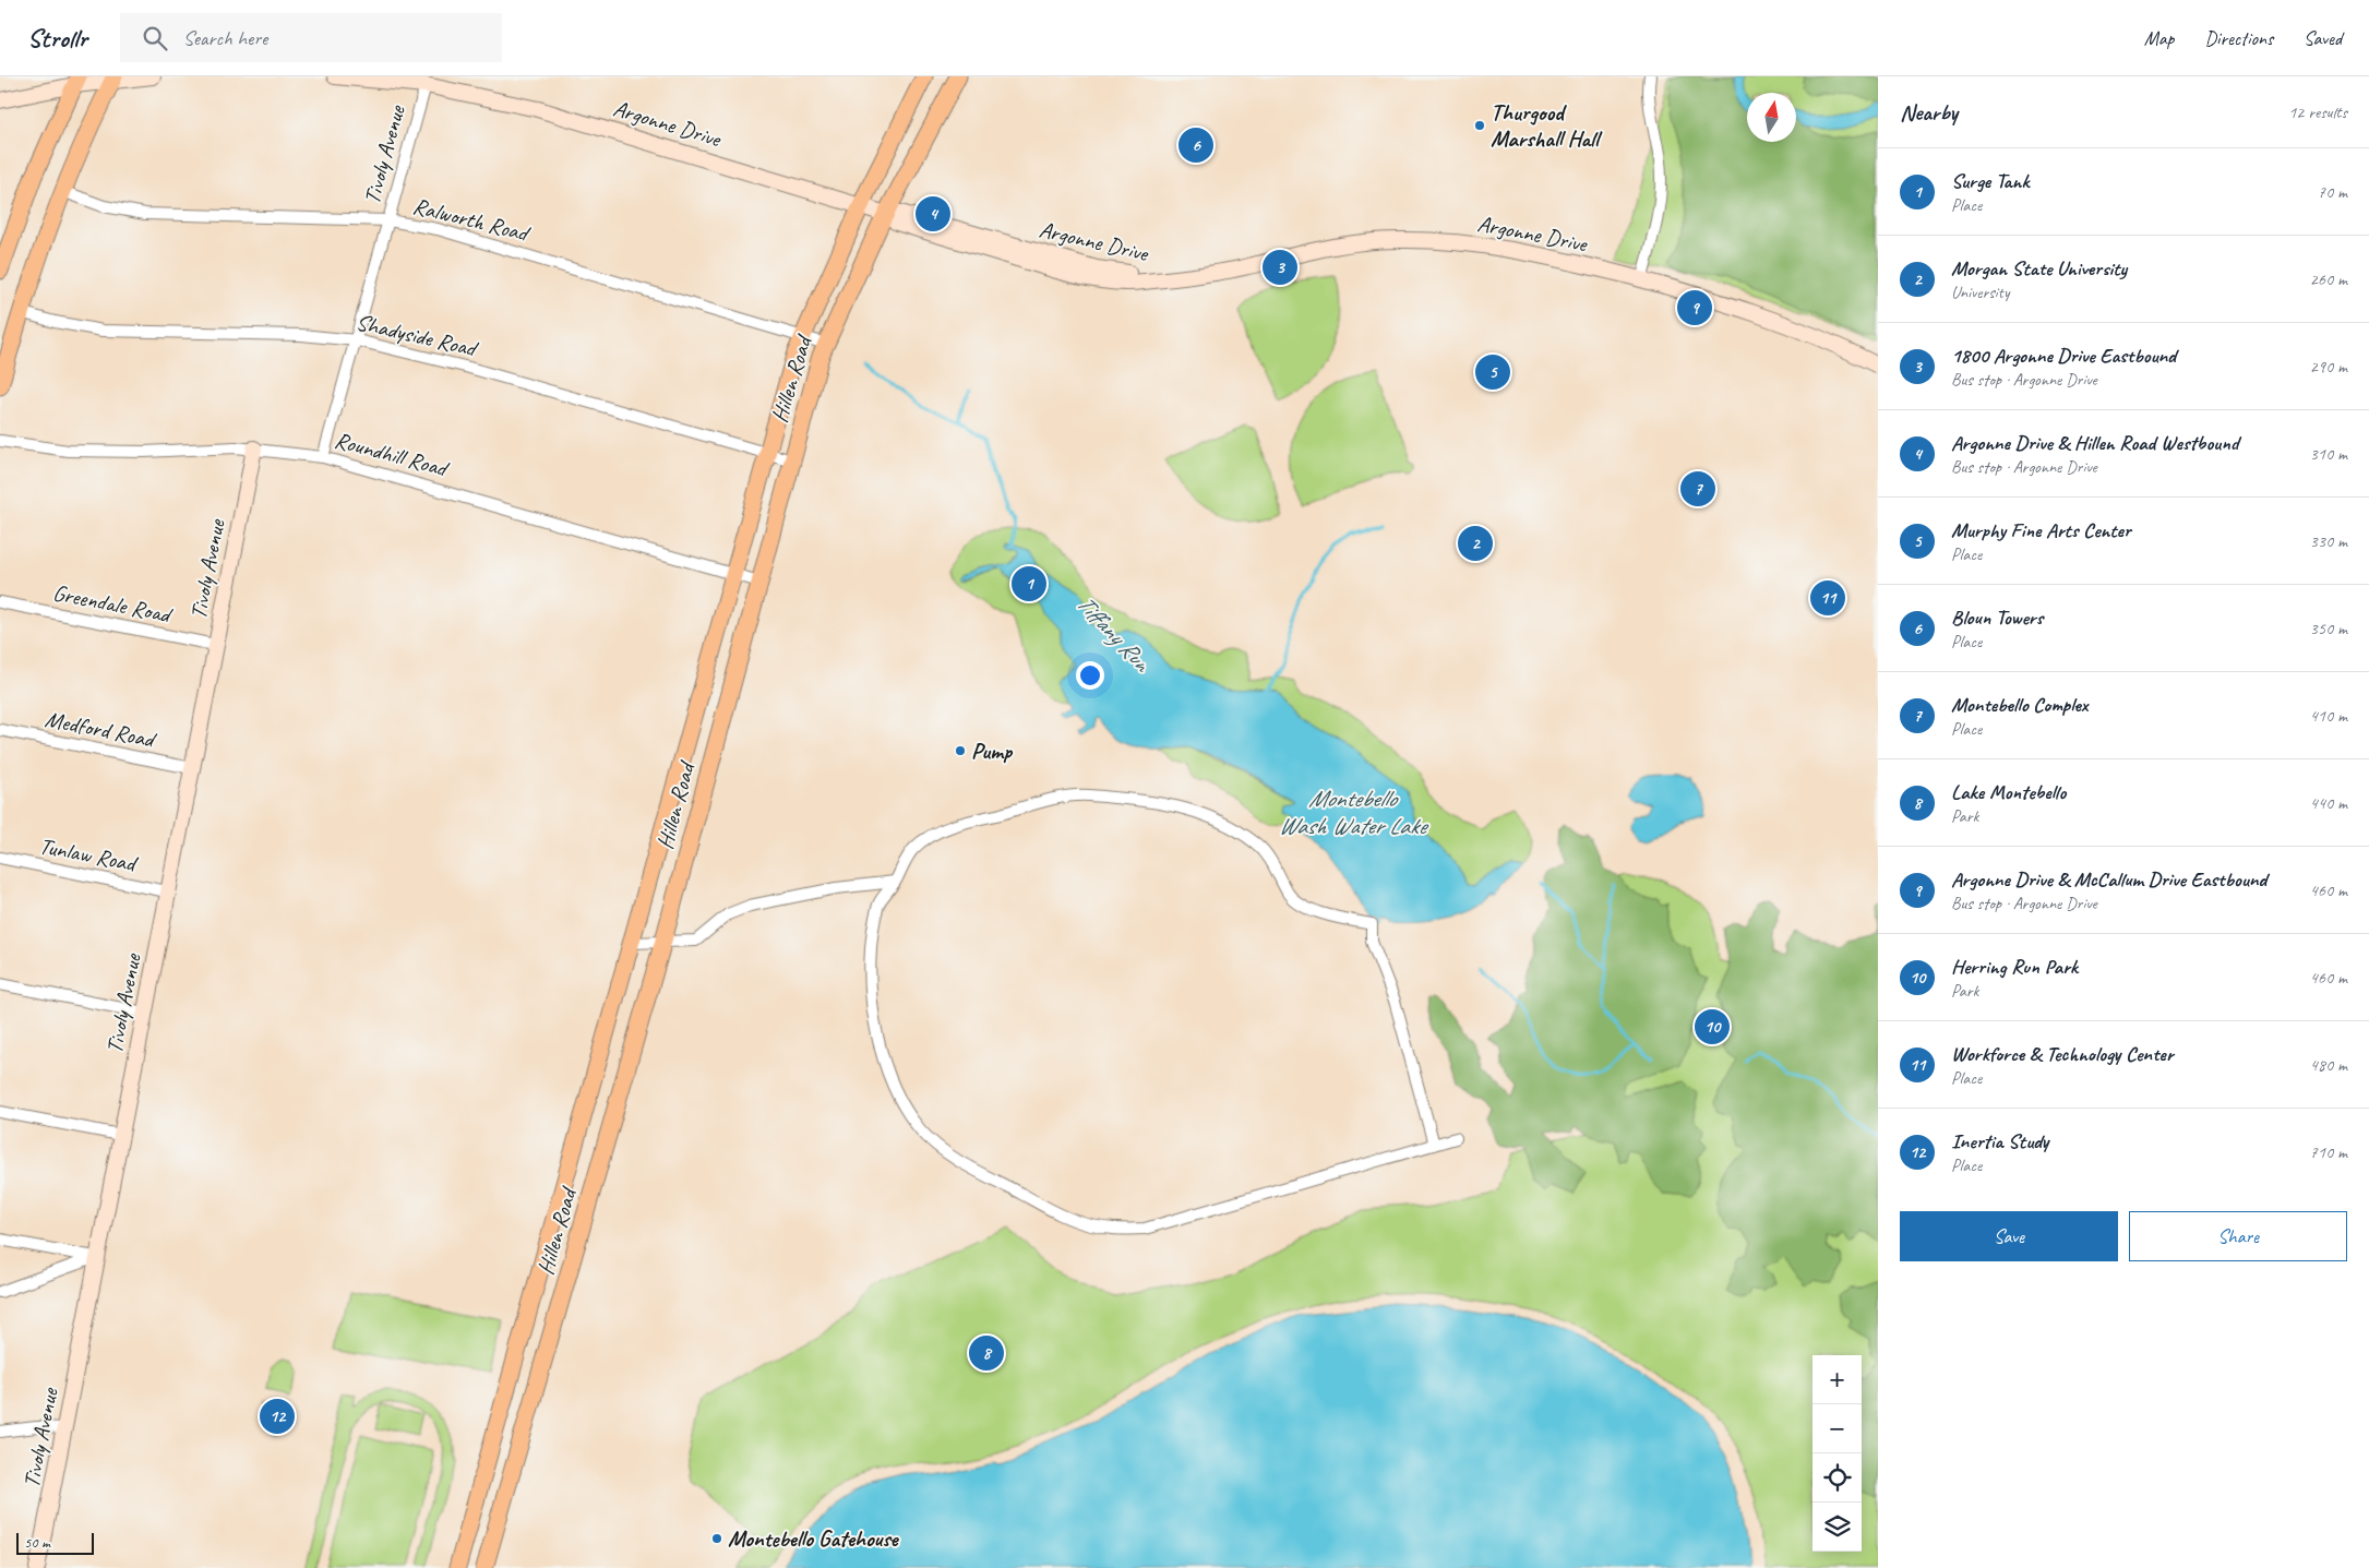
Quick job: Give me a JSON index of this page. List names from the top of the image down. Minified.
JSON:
{"streets":{"main road":["Argonne Drive","Tivoly Avenue","Hillen Road"],"street":["Ralworth Road","Shadyside Road","Roundhill Road","Greendale Road","Medford Road","Tunlaw Road"]},"crossings":[["Argonne Drive","Tivoly Avenue"],["Argonne Drive","Hillen Road"],["Tivoly Avenue","Ralworth Road"],["Tivoly Avenue","Shadyside Road"],["Tivoly Avenue","Roundhill Road"],["Tivoly Avenue","Greendale Road"],["Tivoly Avenue","Medford Road"],["Tivoly Avenue","Tunlaw Road"],["Ralworth Road","Hillen Road"],["Shadyside Road","Hillen Road"],["Hillen Road","Roundhill Road"]],"water":["Tiffany Run","Montebello Wash Water Lake"],"places":["Thurgood Marshall Hall","Pump","Montebello Gatehouse"],"scale_bar":"50 m","north":"top","page":{"header":"Strollr","search":"Search here","nav":["Map","Directions","Saved"],"heading":["Nearby","12 results"],"pins":["6","4","3","9","5","7","2","1","11","10","8","12"],"list":[{"mark":"1","name":"Surge Tank","note":"Place","value":"70 m"},{"mark":"2","name":"Morgan State University","note":"University","value":"260 m"},{"mark":"3","name":"1800 Argonne Drive Eastbound","note":"Bus stop · Argonne Drive","value":"290 m"},{"mark":"4","name":"Argonne Drive & Hillen Road Westbound","note":"Bus stop · Argonne Drive","value":"310 m"},{"mark":"5","name":"Murphy Fine Arts Center","note":"Place","value":"330 m"},{"mark":"6","name":"Bloun Towers","note":"Place","value":"350 m"},{"mark":"7","name":"Montebello Complex","note":"Place","value":"410 m"},{"mark":"8","name":"Lake Montebello","note":"Park","value":"440 m"},{"mark":"9","name":"Argonne Drive & McCallum Drive Eastbound","note":"Bus stop · Argonne Drive","value":"460 m"},{"mark":"10","name":"Herring Run Park","note":"Park","value":"460 m"},{"mark":"11","name":"Workforce & Technology Center","note":"Place","value":"480 m"},{"mark":"12","name":"Inertia Study","note":"Place","value":"710 m"}],"buttons":["Save","Share"],"map_buttons":["+","−"],"scale":"50 m"}}
